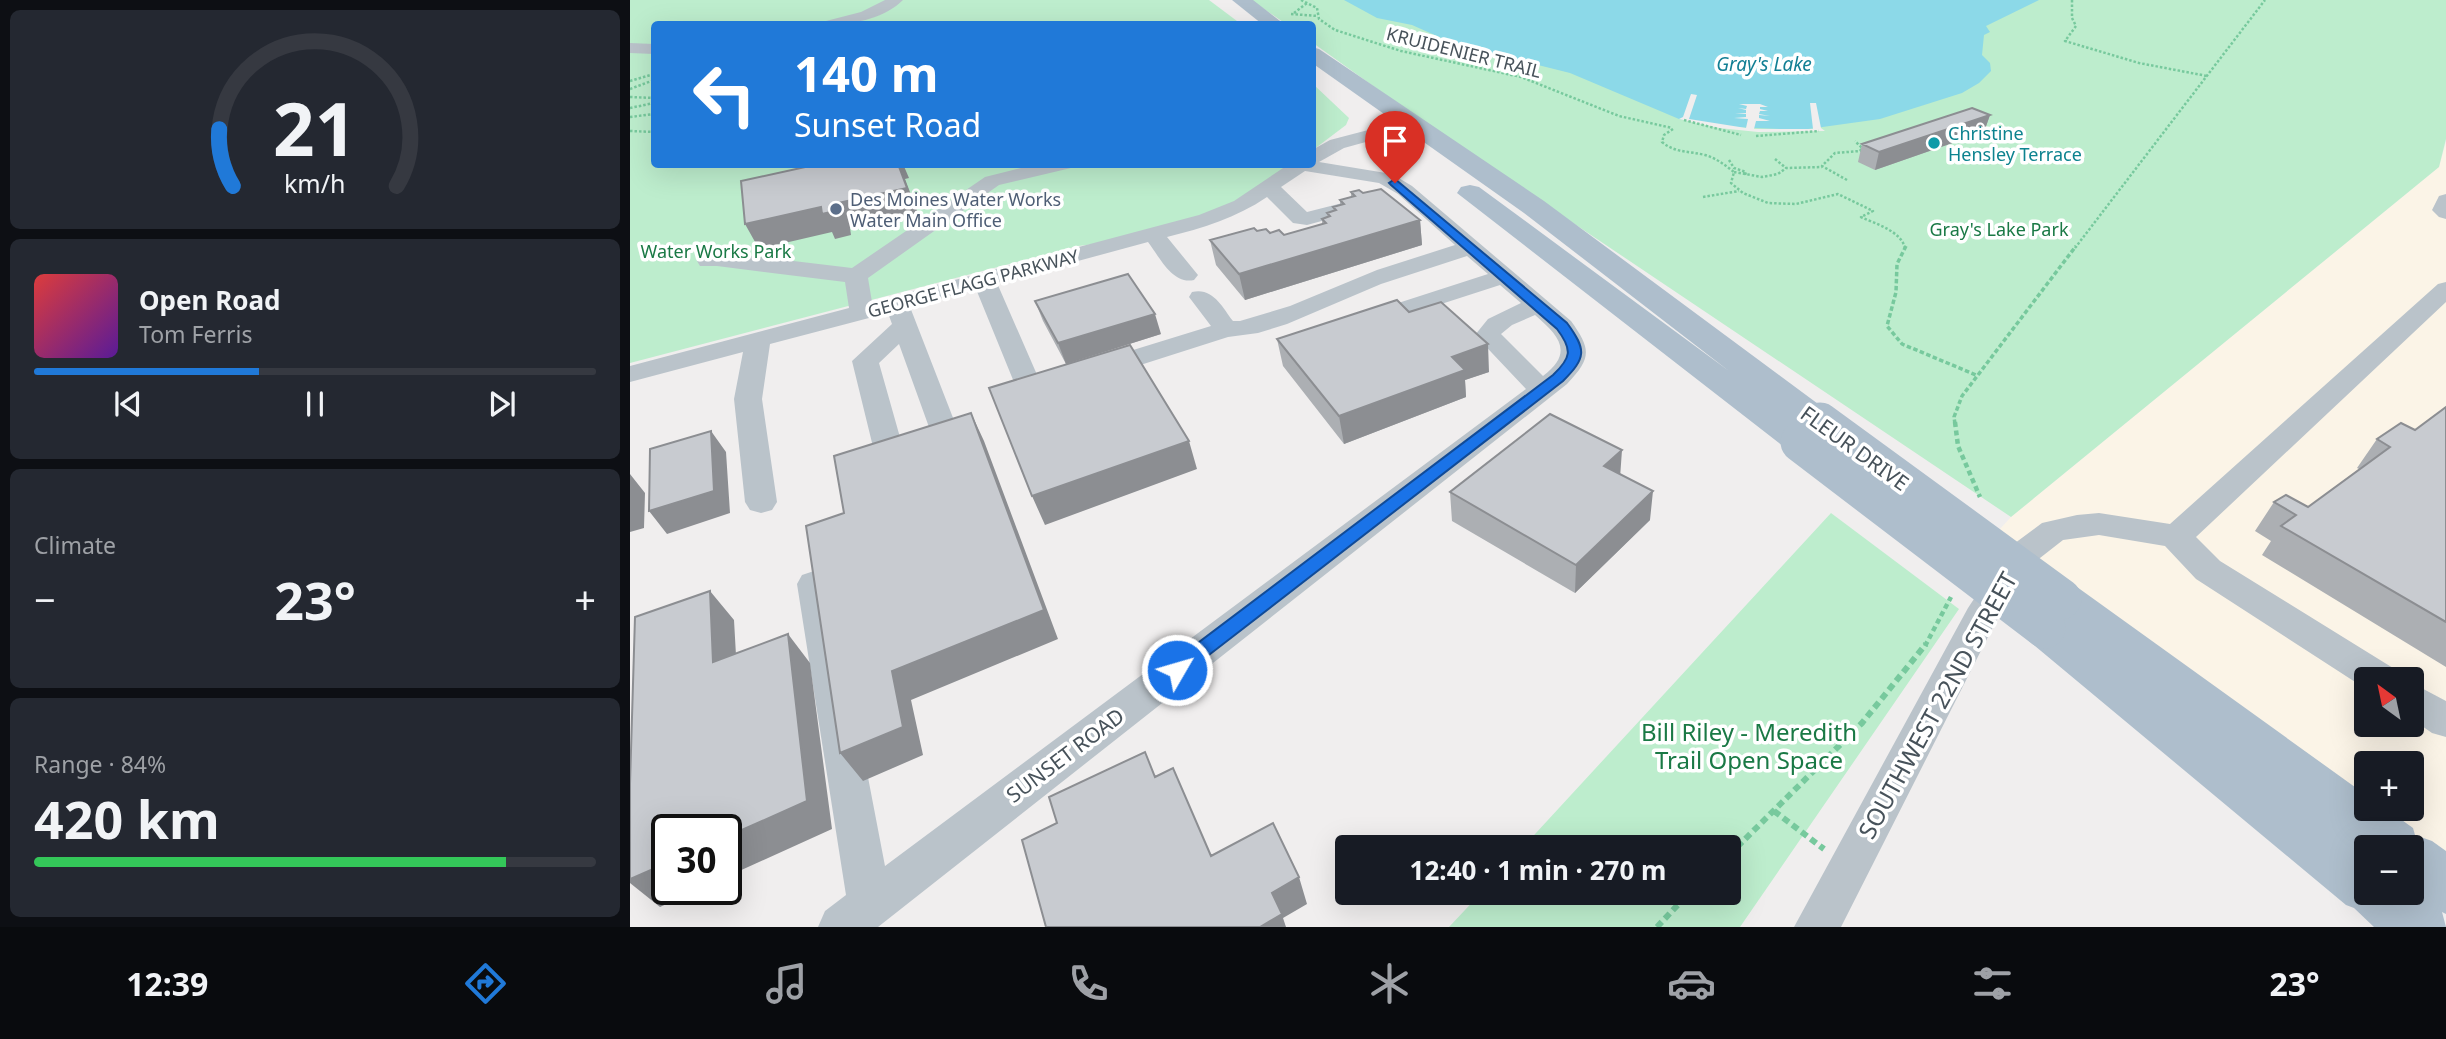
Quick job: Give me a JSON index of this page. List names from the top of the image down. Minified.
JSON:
{"streets":{"main road":["FLEUR DRIVE"],"street":["GEORGE FLAGG PARKWAY","SOUTHWEST 22ND STREET","SUNSET ROAD"],"path":["KRUIDENIER TRAIL"]},"water":["Gray's Lake"],"parks":["Gray's Lake Park","Water Works Park","Bill Riley - Meredith Trail Open Space"],"places":["Christine Hensley Terrace","Des Moines Water Works Water Main Office"],"north":"top left","page":{"turn":["140 m","Sunset Road"],"song":["Open Road","Tom Ferris"],"tile":["Climate",["Range · 84%","420 km"]],"heat":["−","23°","+"],"map_buttons":["+","−"],"limit":"30","trip":"12:40 · 1 min · 270 m","tabs":["12:39","23°"],"gauge":["21","km/h"]}}
